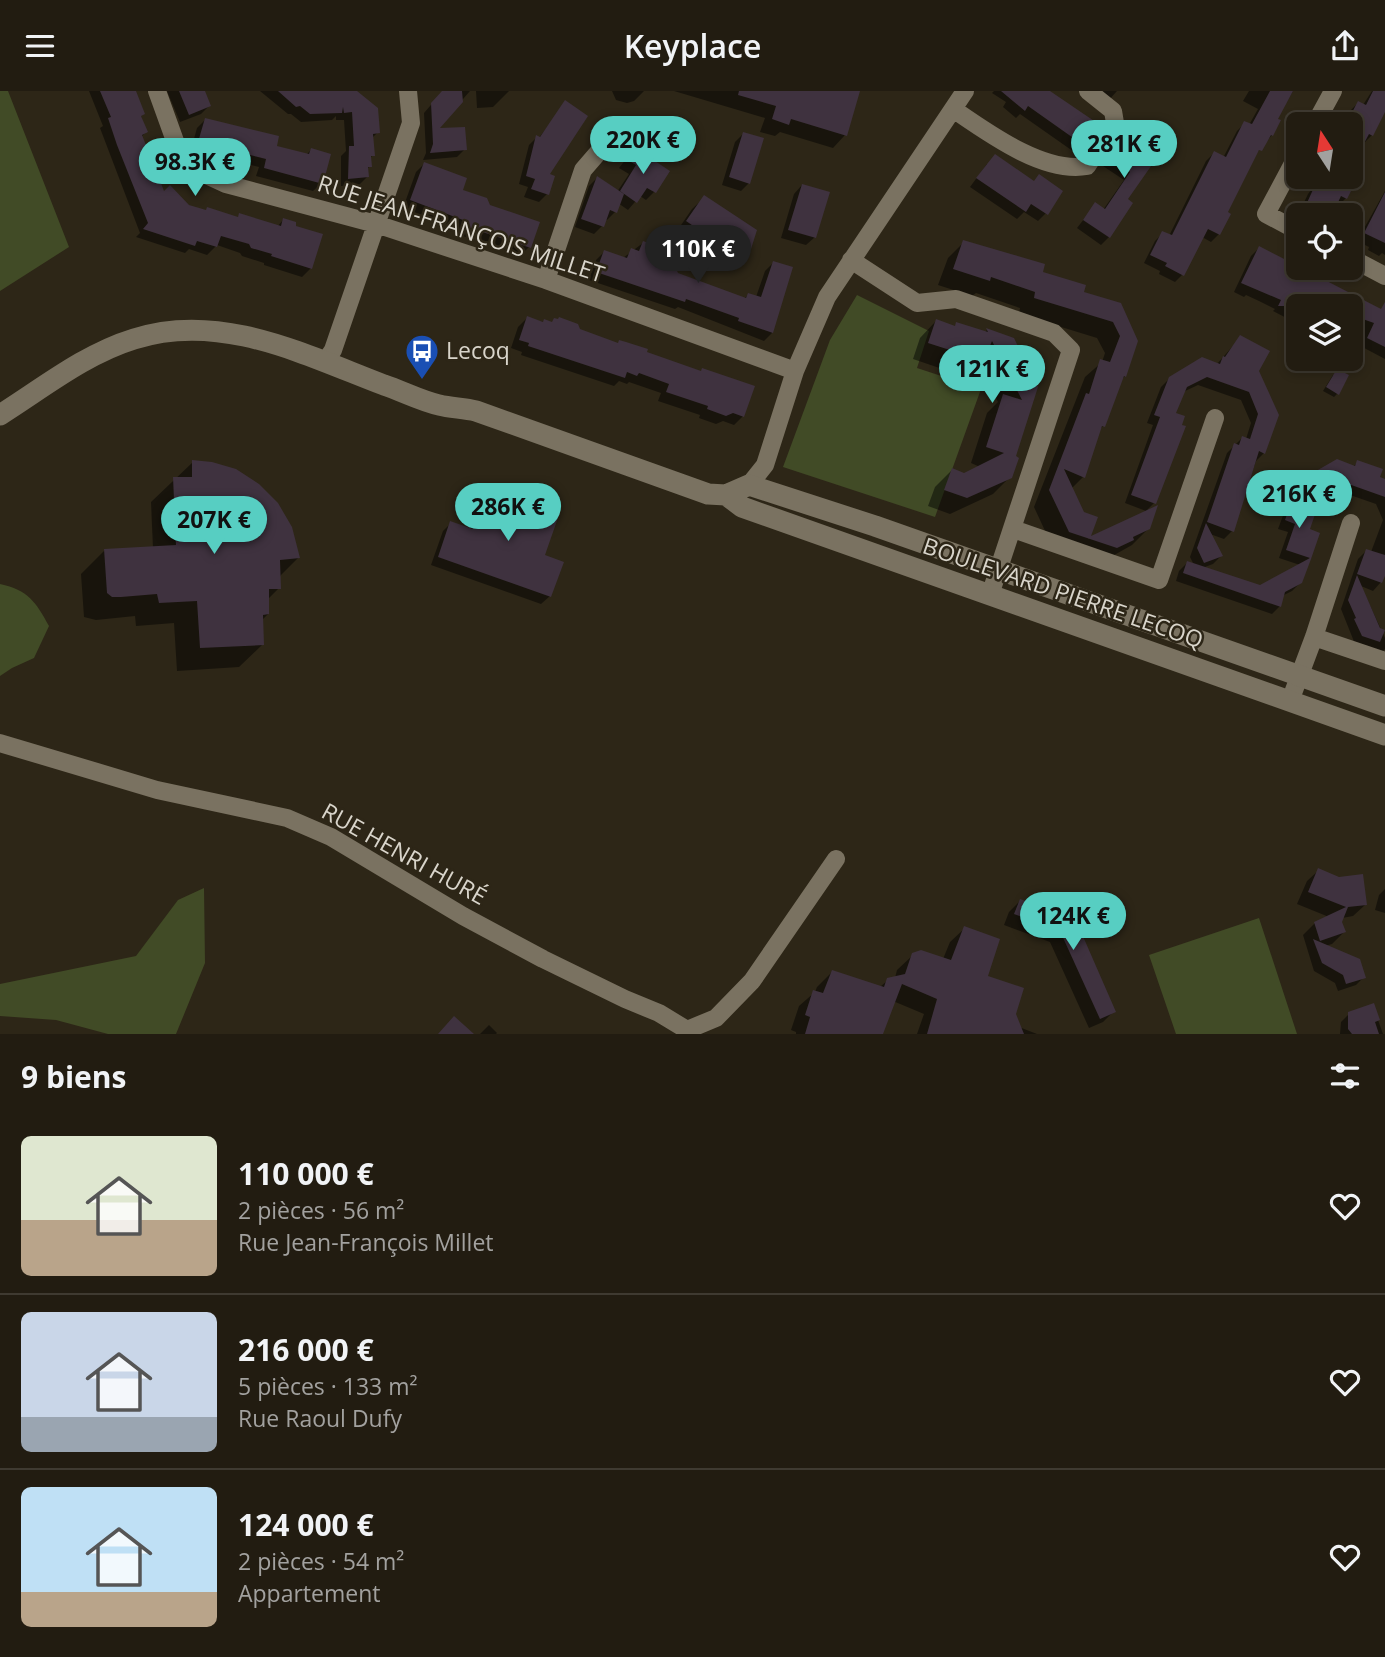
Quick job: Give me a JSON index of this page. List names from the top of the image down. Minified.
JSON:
{"streets":{"street":["RUE JEAN-FRANÇOIS MILLET","BOULEVARD PIERRE LECOQ","RUE HENRI HURÉ"]},"places":{"bus stop":["Lecoq"]},"north":"top","page":{"header":"Keyplace","price":["220K €","281K €","98.3K €","110K €","121K €","216K €","286K €","207K €","124K €"],"heading":"9 biens","list":[{"name":"110 000 €","note":"2 pièces · 56 m² · Rue Jean-François Millet"},{"name":"216 000 €","note":"5 pièces · 133 m² · Rue Raoul Dufy"},{"name":"124 000 €","note":"2 pièces · 54 m² · Appartement"}]}}
